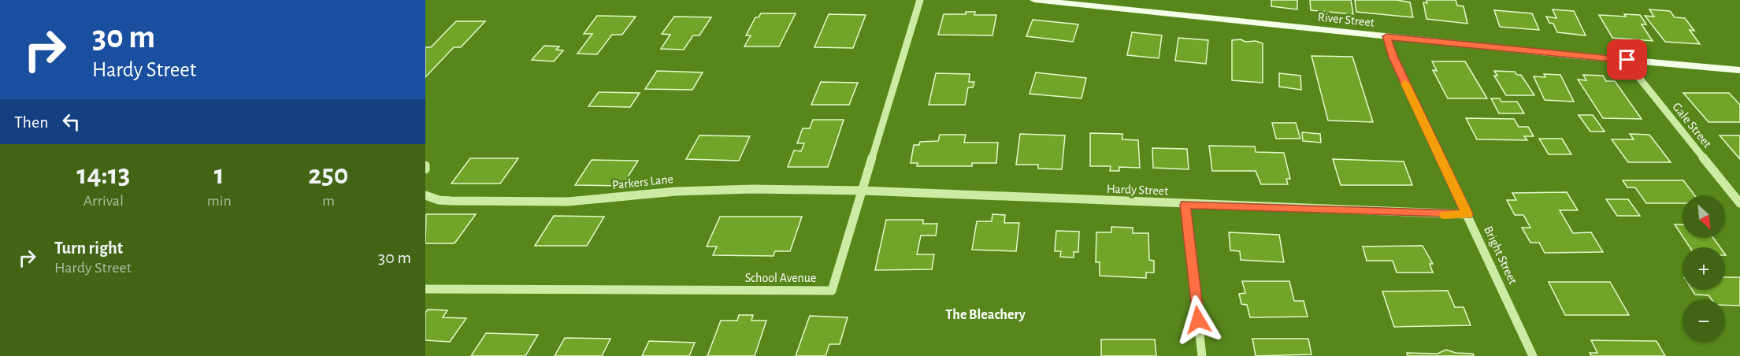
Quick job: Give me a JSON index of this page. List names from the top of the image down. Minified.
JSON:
{"streets":{"main road":["River Street"],"street":["Gale Street","Parkers Lane","Hardy Street","Bright Street","School Avenue"]},"crossings":[["River Street","Gale Street"],["River Street","Bright Street"],["Parkers Lane","Hardy Street"],["Parkers Lane","School Avenue"],["Hardy Street","Bright Street"],["Hardy Street","School Avenue"]],"districts":["The Bleachery"],"north":"bottom right","page":{"turn":["30 m","Hardy Street"],"then":"Then","eta":["14:13","Arrival","1","min","250","m"],"map_buttons":["+","−"],"list":[{"name":"Turn right","note":"Hardy Street","value":"30 m"}]}}
